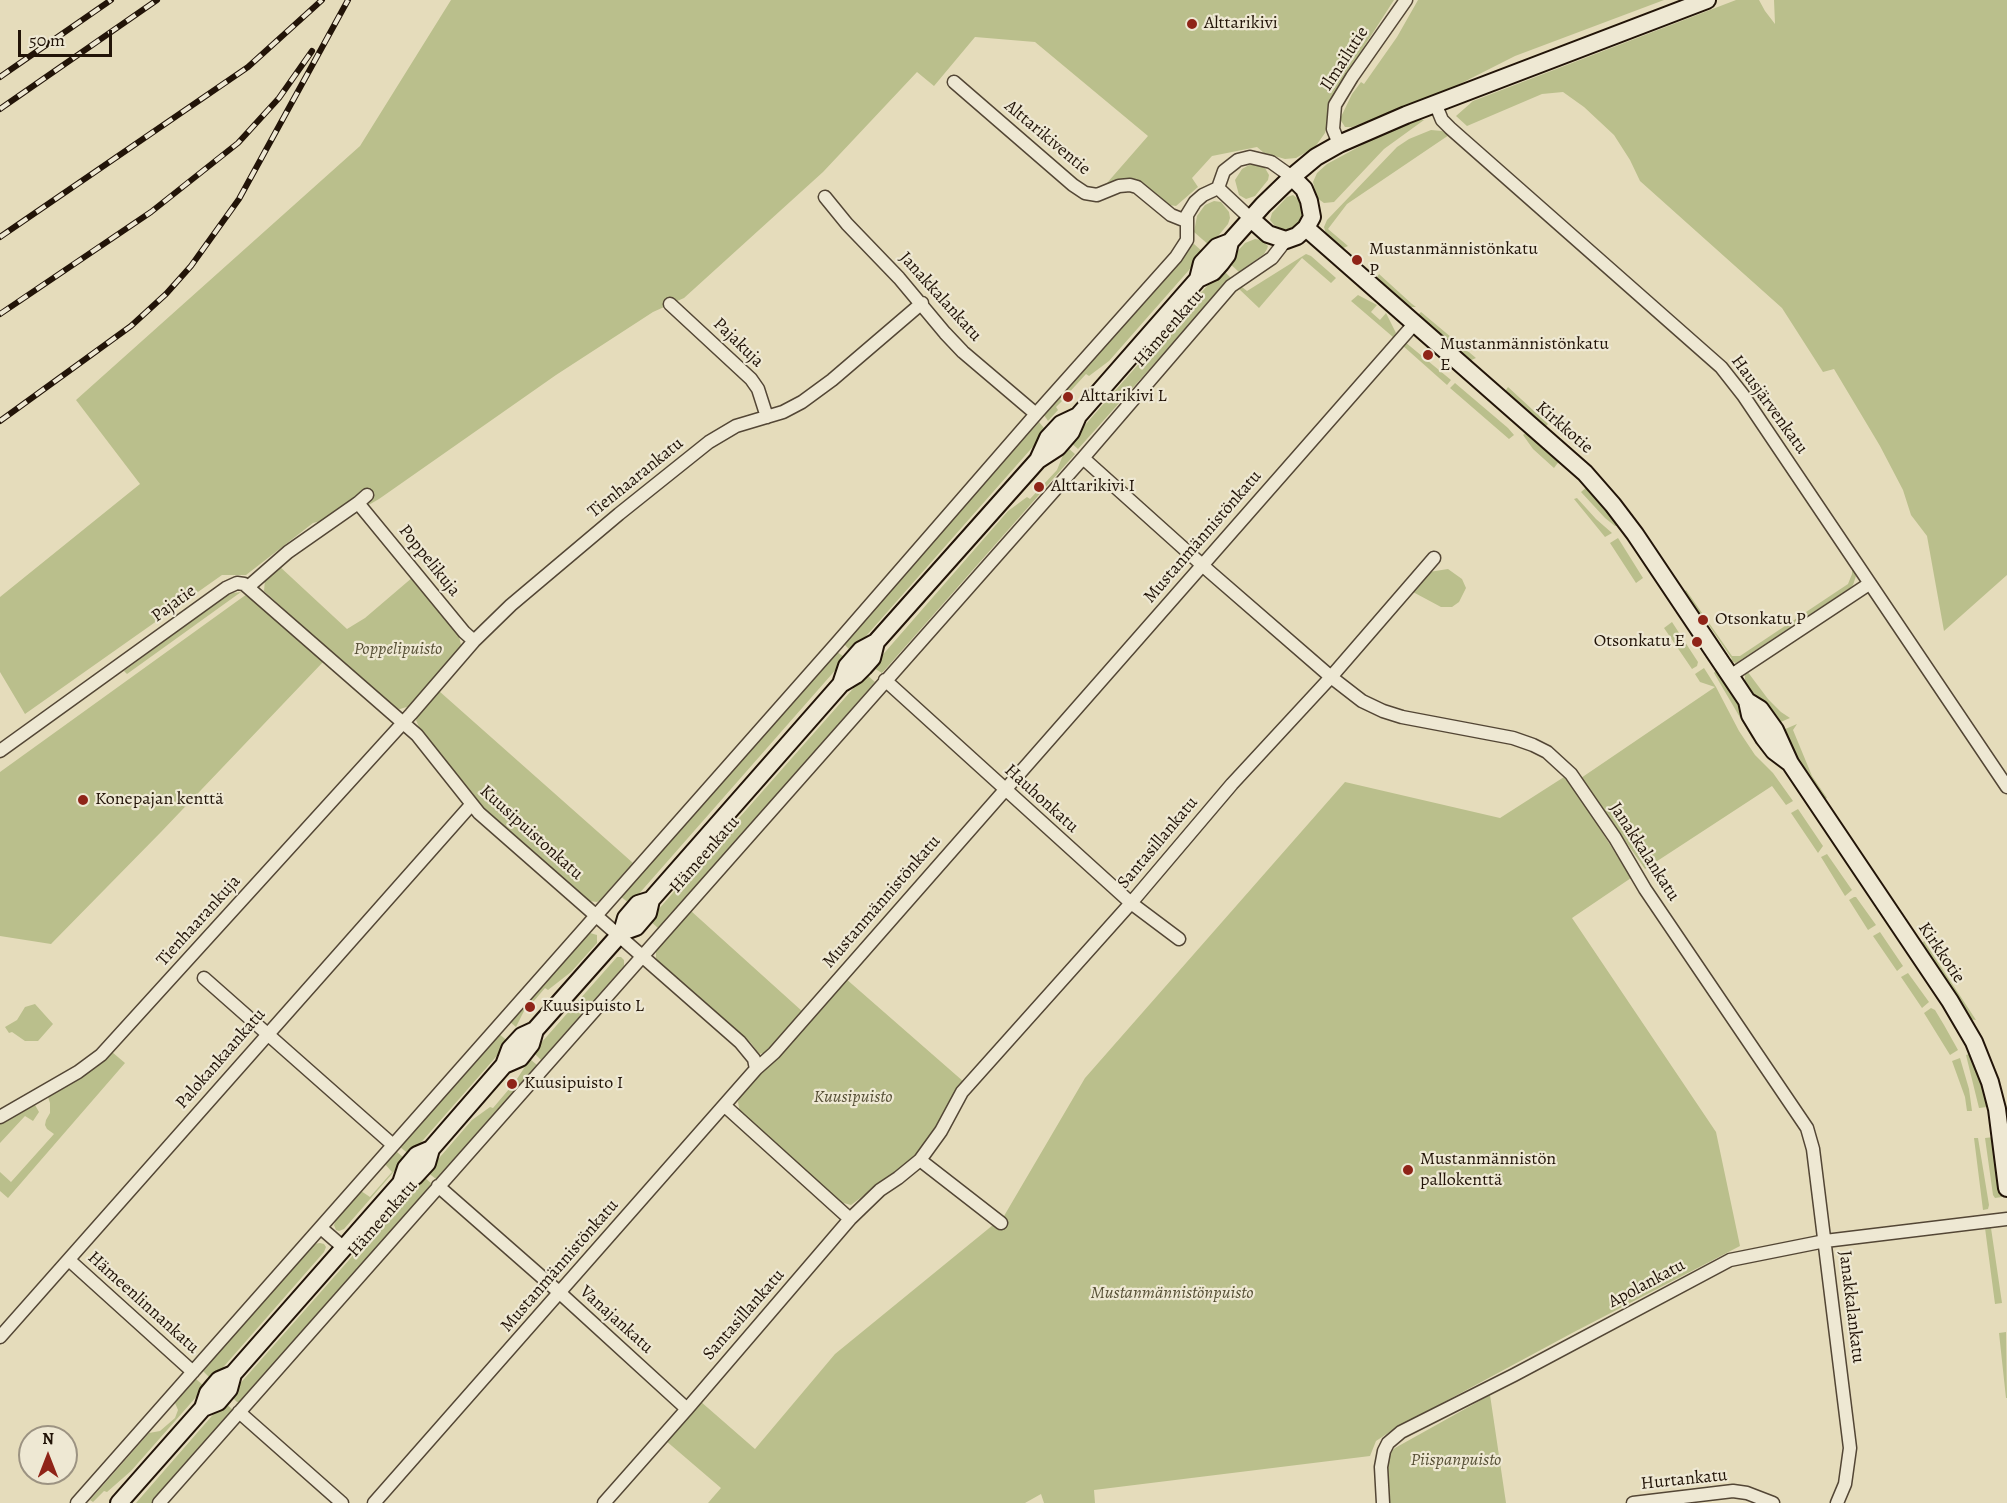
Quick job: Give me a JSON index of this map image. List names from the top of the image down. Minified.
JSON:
{"streets":{"main road":["Hämeenkatu","Kirkkotie"],"street":["Ilmailutie","Alttarikiventie","Janakkalankatu","Pajakuja","Hausjärvenkatu","Tienhaarankatu","Mustanmännistönkatu","Poppelikuja","Pajatie","Hauhonkatu","Kuusipuistonkatu","Santasillankatu","Tienhaarankuja","Palokankaankatu","Apolankatu","Hämeenlinnankatu","Vanajankatu","Hurtankatu"]},"crossings":[["Ilmailutie","Hämeenkatu"],["Janakkalankatu","Hämeenkatu"],["Janakkalankatu","Tienhaarankatu"],["Janakkalankatu","Mustanmännistönkatu"],["Janakkalankatu","Santasillankatu"],["Janakkalankatu","Apolankatu"],["Hämeenkatu","Hausjärvenkatu"],["Hämeenkatu","Kirkkotie"],["Hämeenkatu","Hauhonkatu"],["Hämeenkatu","Kuusipuistonkatu"],["Hämeenkatu","Vanajankatu"],["Pajakuja","Tienhaarankatu"],["Kirkkotie","Mustanmännistönkatu"],["Tienhaarankatu","Poppelikuja"],["Tienhaarankatu","Kuusipuistonkatu"],["Tienhaarankatu","Tienhaarankuja"],["Mustanmännistönkatu","Hauhonkatu"],["Mustanmännistönkatu","Vanajankatu"],["Poppelikuja","Pajatie"],["Hauhonkatu","Santasillankatu"],["Kuusipuistonkatu","Tienhaarankuja"],["Kuusipuistonkatu","Palokankaankatu"],["Santasillankatu","Vanajankatu"],["Palokankaankatu","Hämeenlinnankatu"]],"parks":["Poppelipuisto","Kuusipuisto","Mustanmännistönpuisto","Piispanpuisto"],"places":["Alttarikivi","Mustanmännistönkatu P","Mustanmännistönkatu E","Alttarikivi L","Alttarikivi I","Otsonkatu P","Otsonkatu E","Konepajan kenttä","Kuusipuisto L","Kuusipuisto I","Mustanmännistön pallokenttä"],"scale_bar":"50 m","north":"top"}
